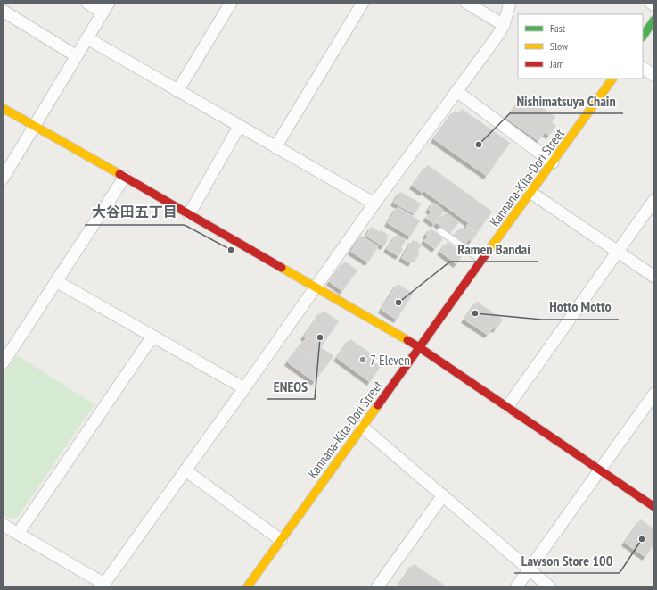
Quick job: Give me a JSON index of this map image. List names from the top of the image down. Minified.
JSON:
{"streets":{"street":["Kannana-Kita-Dori Street"]},"places":["Nishimatsuya Chain","大谷田五丁目","Ramen Bandai","Hotto Motto","ENEOS","7-Eleven","Lawson Store 100"],"legend":["Fast","Slow","Jam"]}
